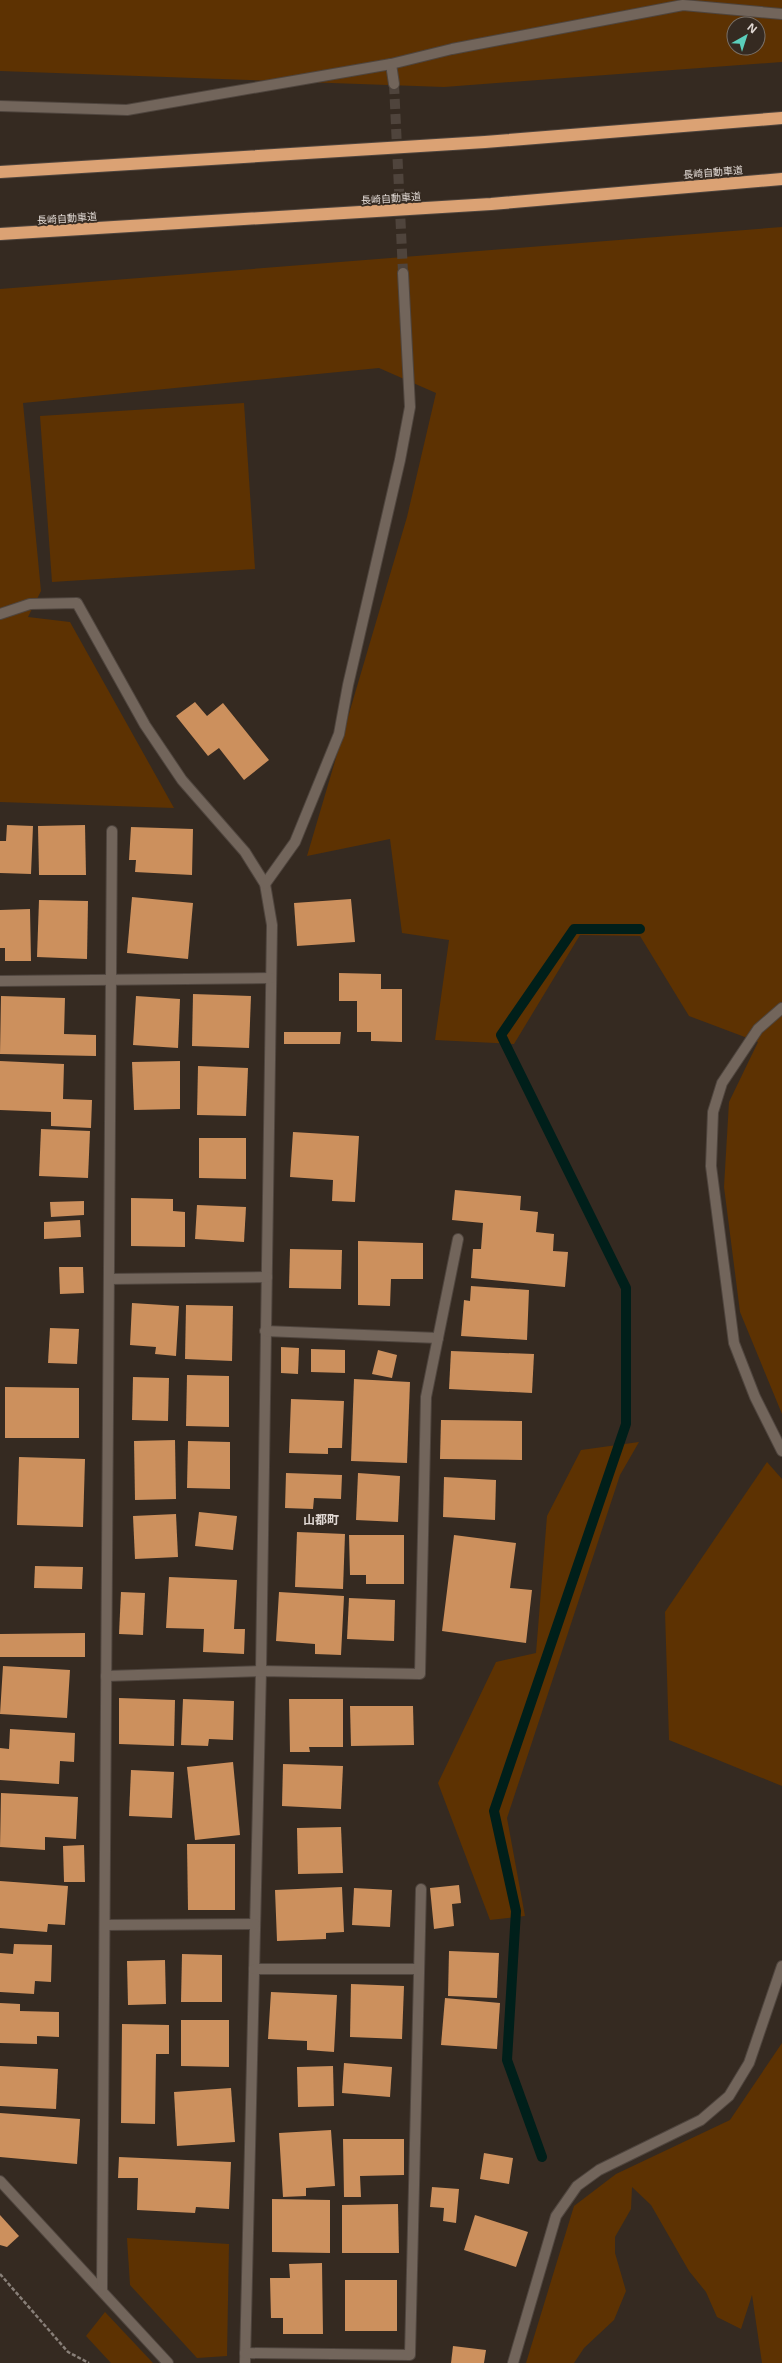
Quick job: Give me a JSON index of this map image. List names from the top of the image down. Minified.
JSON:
{"streets":{"highway":["長崎自動車道"]},"districts":["山都町"],"north":"top right"}
